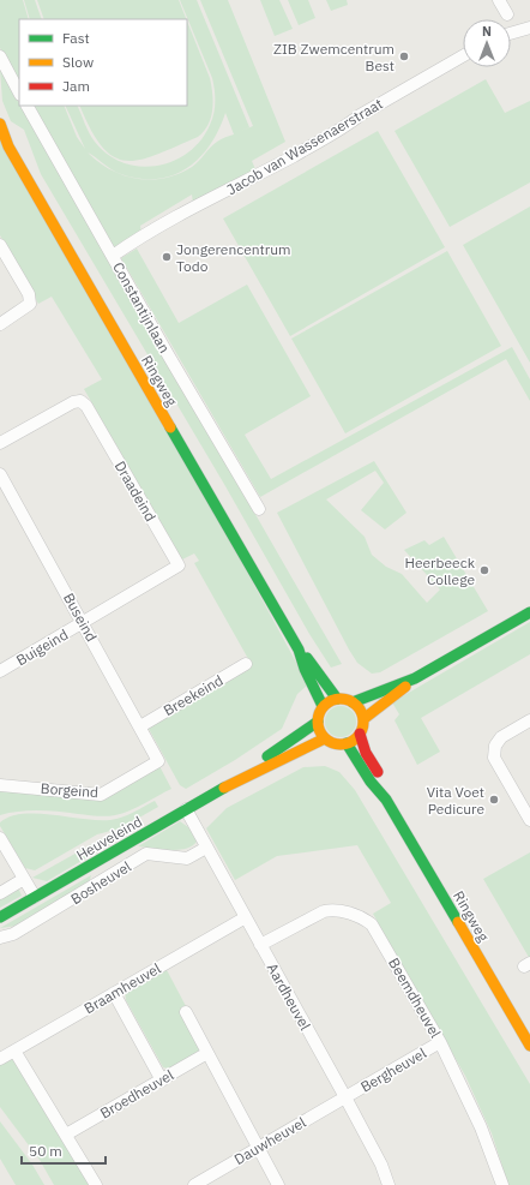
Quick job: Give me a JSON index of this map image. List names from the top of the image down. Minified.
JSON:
{"streets":{"main road":["Ringweg","Heuveleind"],"street":["Jacob van Wassenaerstraat","Constantijnlaan","Draadeind","Buseind","Buigeind","Breekeind","Borgeind","Bosheuvel","Braamheuvel","Aardheuvel","Beemdheuvel","Bergheuvel","Broedheuvel","Dauwheuvel"]},"crossings":[["Jacob van Wassenaerstraat","Constantijnlaan"],["Ringweg","Heuveleind"],["Draadeind","Buseind"],["Draadeind","Buigeind"],["Buseind","Buigeind"],["Buseind","Breekeind"],["Buseind","Borgeind"],["Heuveleind","Aardheuvel"],["Bosheuvel","Aardheuvel"],["Braamheuvel","Aardheuvel"],["Aardheuvel","Beemdheuvel"],["Aardheuvel","Bergheuvel"],["Aardheuvel","Dauwheuvel"],["Beemdheuvel","Bergheuvel"],["Bergheuvel","Dauwheuvel"]],"places":["ZIB Zwemcentrum Best","Jongerencentrum Todo","Heerbeeck College","Vita Voet Pedicure"],"legend":["Fast","Slow","Jam"],"scale_bar":"50 m","north":"top"}
